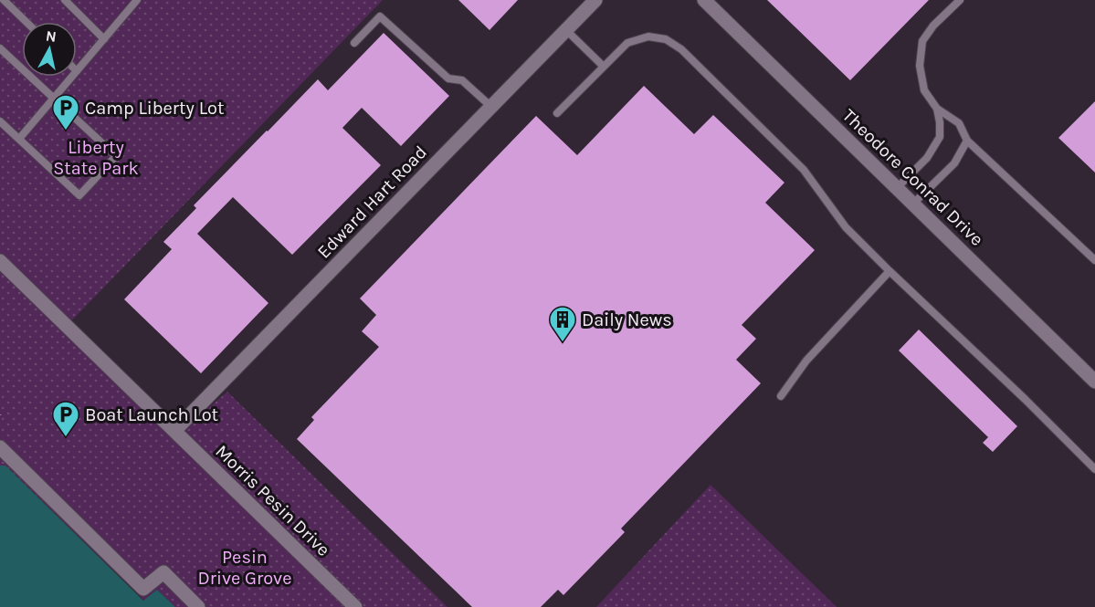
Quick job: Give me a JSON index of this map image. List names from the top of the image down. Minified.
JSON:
{"streets":{"street":["Theodore Conrad Drive","Edward Hart Road","Morris Pesin Drive"]},"crossings":[["Edward Hart Road","Morris Pesin Drive"]],"parks":["Liberty State Park","Pesin Drive Grove"],"places":{"parking":["Camp Liberty Lot","Boat Launch Lot"],"building":["Daily News"]},"north":"top"}
